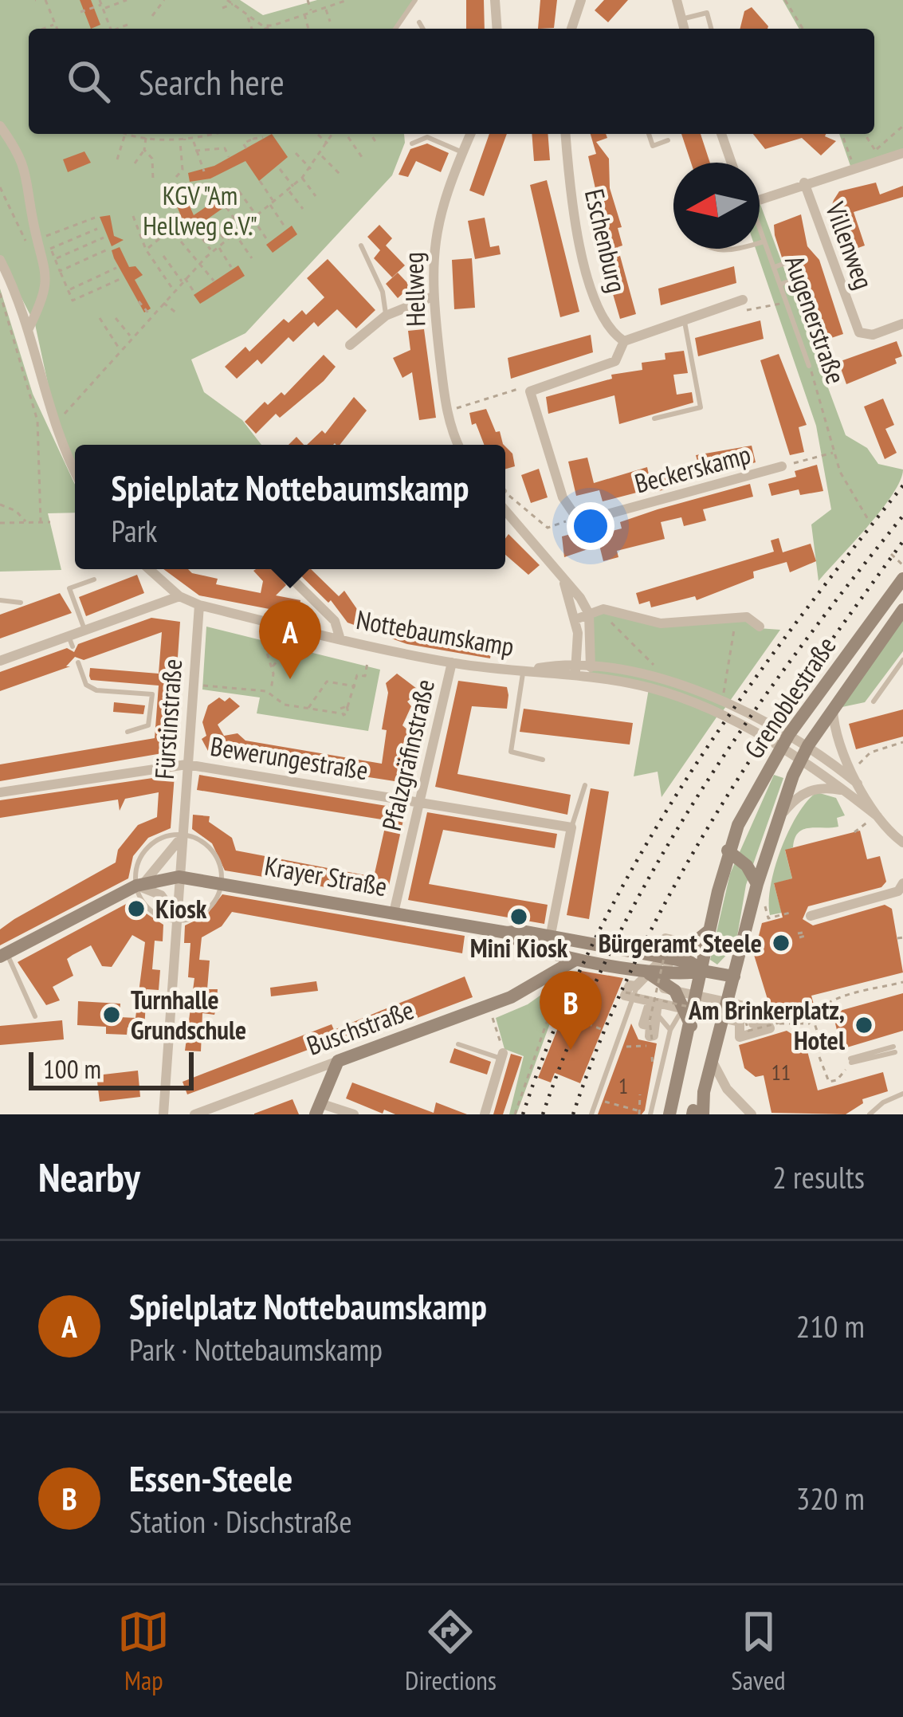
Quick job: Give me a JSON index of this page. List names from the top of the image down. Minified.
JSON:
{"streets":{"main road":["Grenoblestraße","Krayer Straße","Buschstraße"],"street":["Eschenburg","Villenweg","Hellweg","Beckerskamp","Nottebaumskamp","Fürstinstraße","Pfalzgräfinstraße","Bewerungestraße"],"lane":["Augenerstraße"]},"crossings":[["Nottebaumskamp","Grenoblestraße"],["Nottebaumskamp","Fürstinstraße"],["Nottebaumskamp","Pfalzgräfinstraße"],["Grenoblestraße","Krayer Straße"],["Fürstinstraße","Bewerungestraße"],["Fürstinstraße","Krayer Straße"],["Pfalzgräfinstraße","Bewerungestraße"],["Pfalzgräfinstraße","Krayer Straße"],["Krayer Straße","Buschstraße"]],"parks":["KGV \"Am Hellweg e.V.\""],"places":["Kiosk","Mini Kiosk","Bürgeramt Steele","Turnhalle Grundschule","Am Brinkerplatz, Hotel"],"house_numbers":["11","1"],"scale_bar":"100 m","north":"left","page":{"search":"Search here","popup":["Spielplatz Nottebaumskamp","Park"],"pins":["A","B"],"scale":"100 m","heading":["Nearby","2 results"],"list":[{"mark":"A","name":"Spielplatz Nottebaumskamp","note":"Park · Nottebaumskamp","value":"210 m"},{"mark":"B","name":"Essen-Steele","note":"Station · Dischstraße","value":"320 m"}],"nav":["Map","Directions","Saved"]}}
